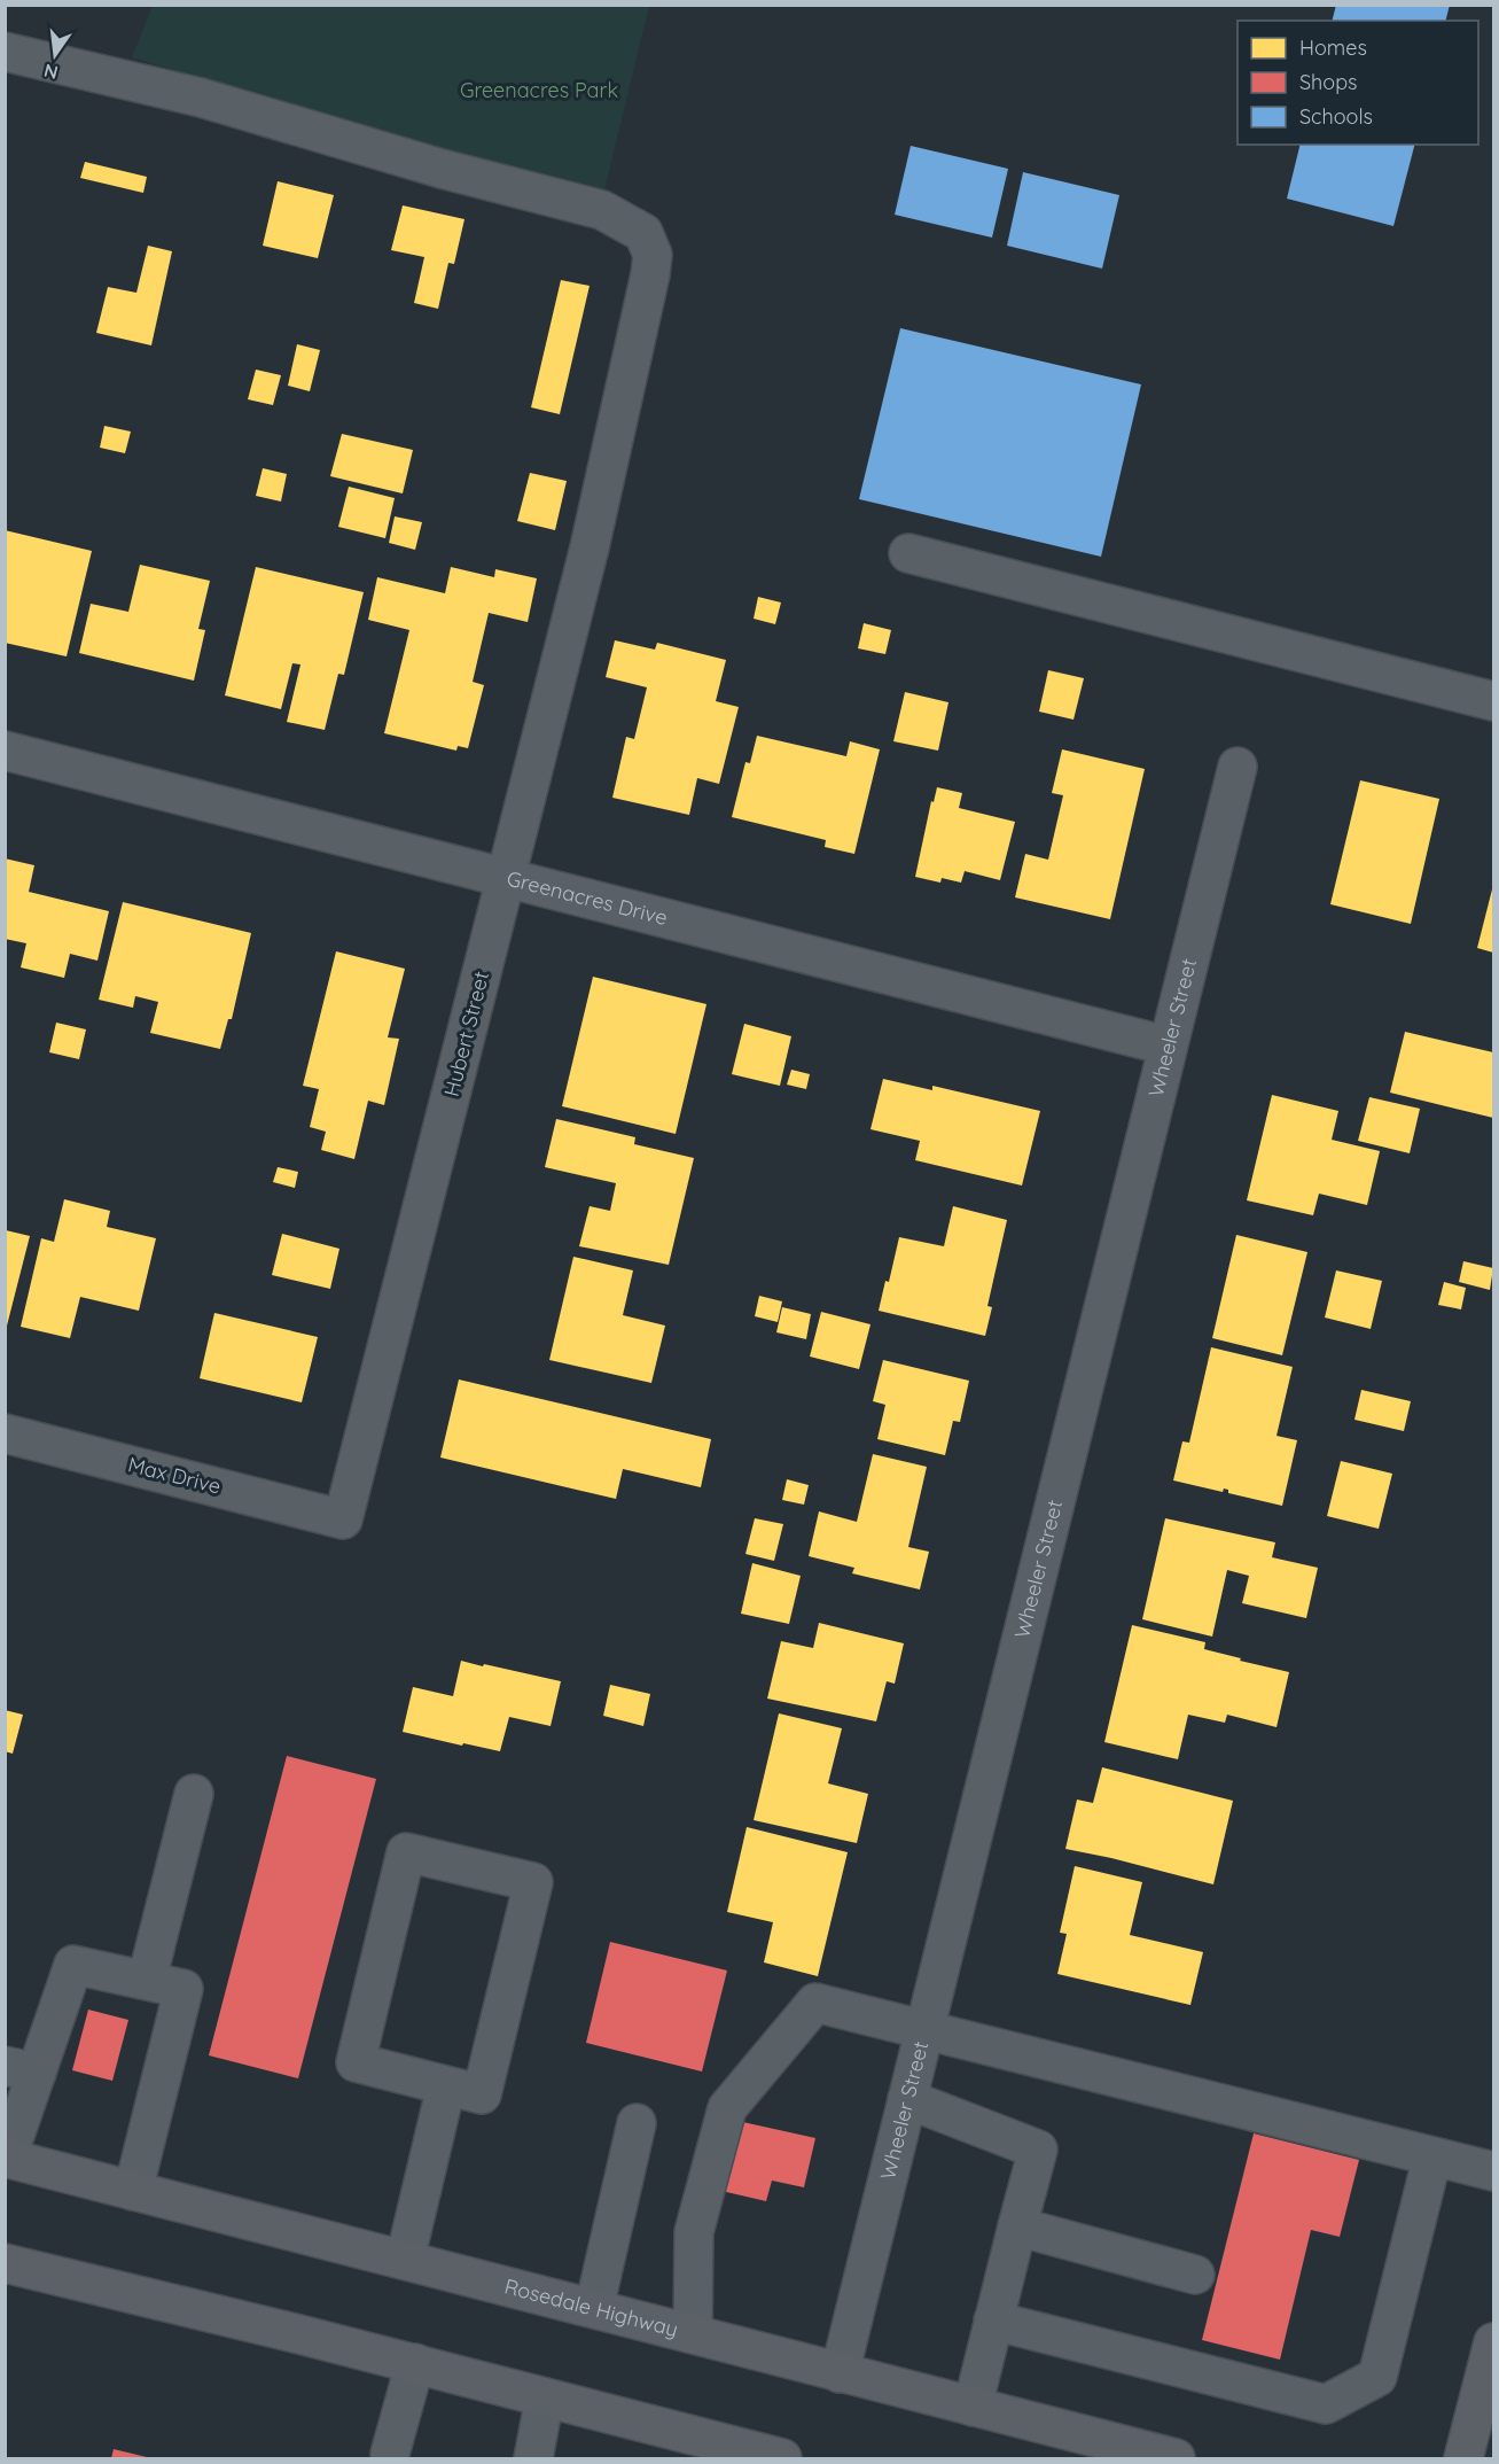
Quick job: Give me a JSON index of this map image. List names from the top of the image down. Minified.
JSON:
{"streets":{"main road":["Rosedale Highway"],"street":["Greenacres Drive","Wheeler Street","Hubert Street","Max Drive"]},"crossings":[["Greenacres Drive","Wheeler Street"],["Greenacres Drive","Hubert Street"],["Wheeler Street","Rosedale Highway"],["Hubert Street","Max Drive"]],"parks":["Greenacres Park"],"legend":["Homes","Shops","Schools"],"north":"bottom"}
